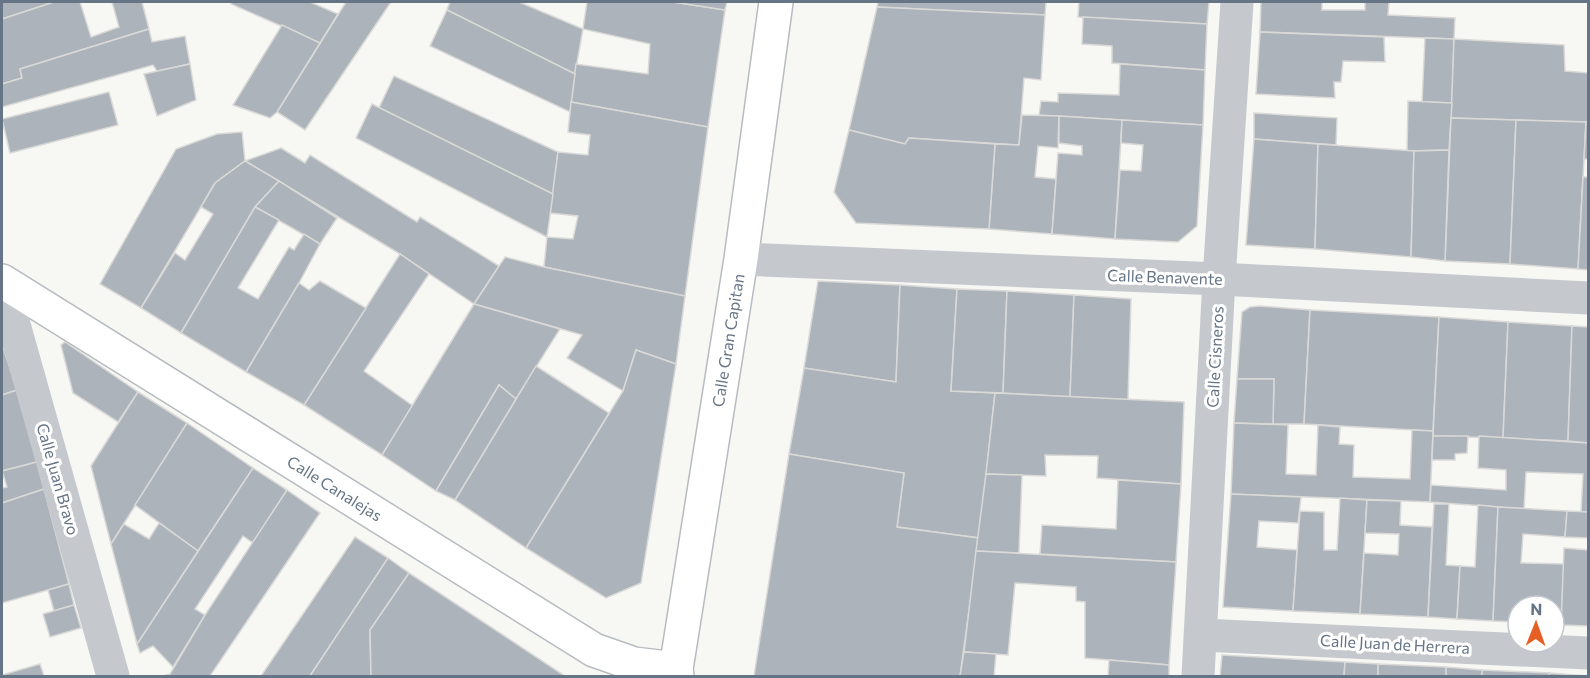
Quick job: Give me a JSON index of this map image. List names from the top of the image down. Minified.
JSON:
{"streets":{"main road":["Calle Gran Capitan","Calle Canalejas"],"street":["Calle Benavente","Calle Cisneros","Calle Juan Bravo","Calle Juan de Herrera"]},"crossings":[["Calle Benavente","Calle Gran Capitan"],["Calle Benavente","Calle Cisneros"],["Calle Gran Capitan","Calle Canalejas"],["Calle Cisneros","Calle Juan de Herrera"],["Calle Juan Bravo","Calle Canalejas"]],"north":"top"}
